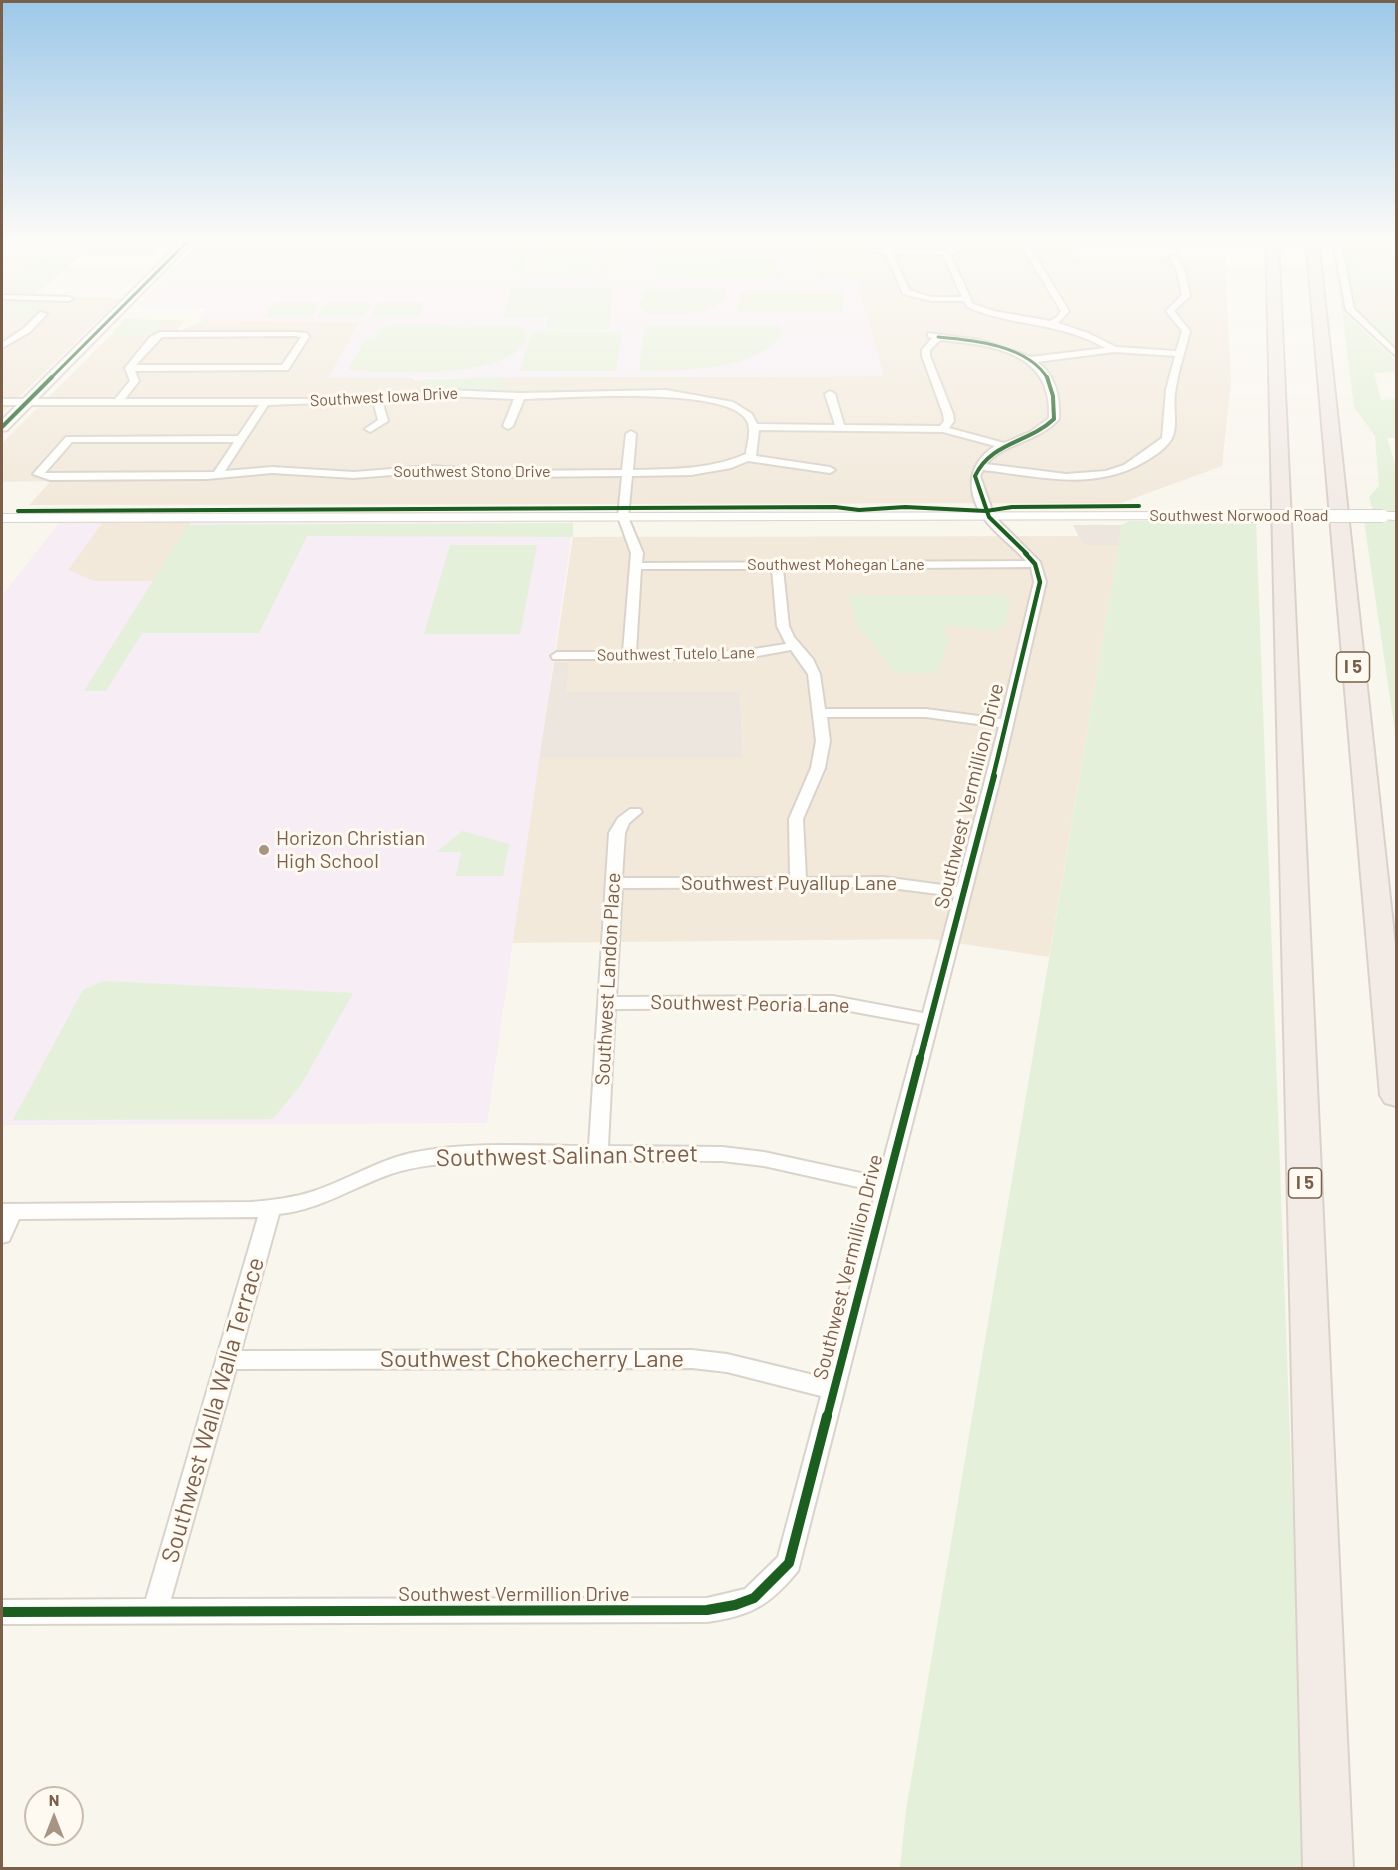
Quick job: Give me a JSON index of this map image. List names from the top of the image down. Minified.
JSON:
{"streets":{"highway":["I 5"],"street":["Southwest Iowa Drive","Southwest Stono Drive","Southwest Norwood Road","Southwest Mohegan Lane","Southwest Tutelo Lane","Southwest Vermillion Drive","Southwest Puyallup Lane","Southwest Landon Place","Southwest Peoria Lane","Southwest Salinan Street","Southwest Chokecherry Lane","Southwest Walla Walla Terrace"]},"crossings":[["Southwest Mohegan Lane","Southwest Vermillion Drive"],["Southwest Vermillion Drive","Southwest Puyallup Lane"],["Southwest Vermillion Drive","Southwest Peoria Lane"],["Southwest Vermillion Drive","Southwest Salinan Street"],["Southwest Vermillion Drive","Southwest Chokecherry Lane"],["Southwest Vermillion Drive","Southwest Walla Walla Terrace"],["Southwest Puyallup Lane","Southwest Landon Place"],["Southwest Landon Place","Southwest Peoria Lane"],["Southwest Landon Place","Southwest Salinan Street"],["Southwest Salinan Street","Southwest Walla Walla Terrace"],["Southwest Chokecherry Lane","Southwest Walla Walla Terrace"]],"places":["Horizon Christian High School"],"north":"top"}
